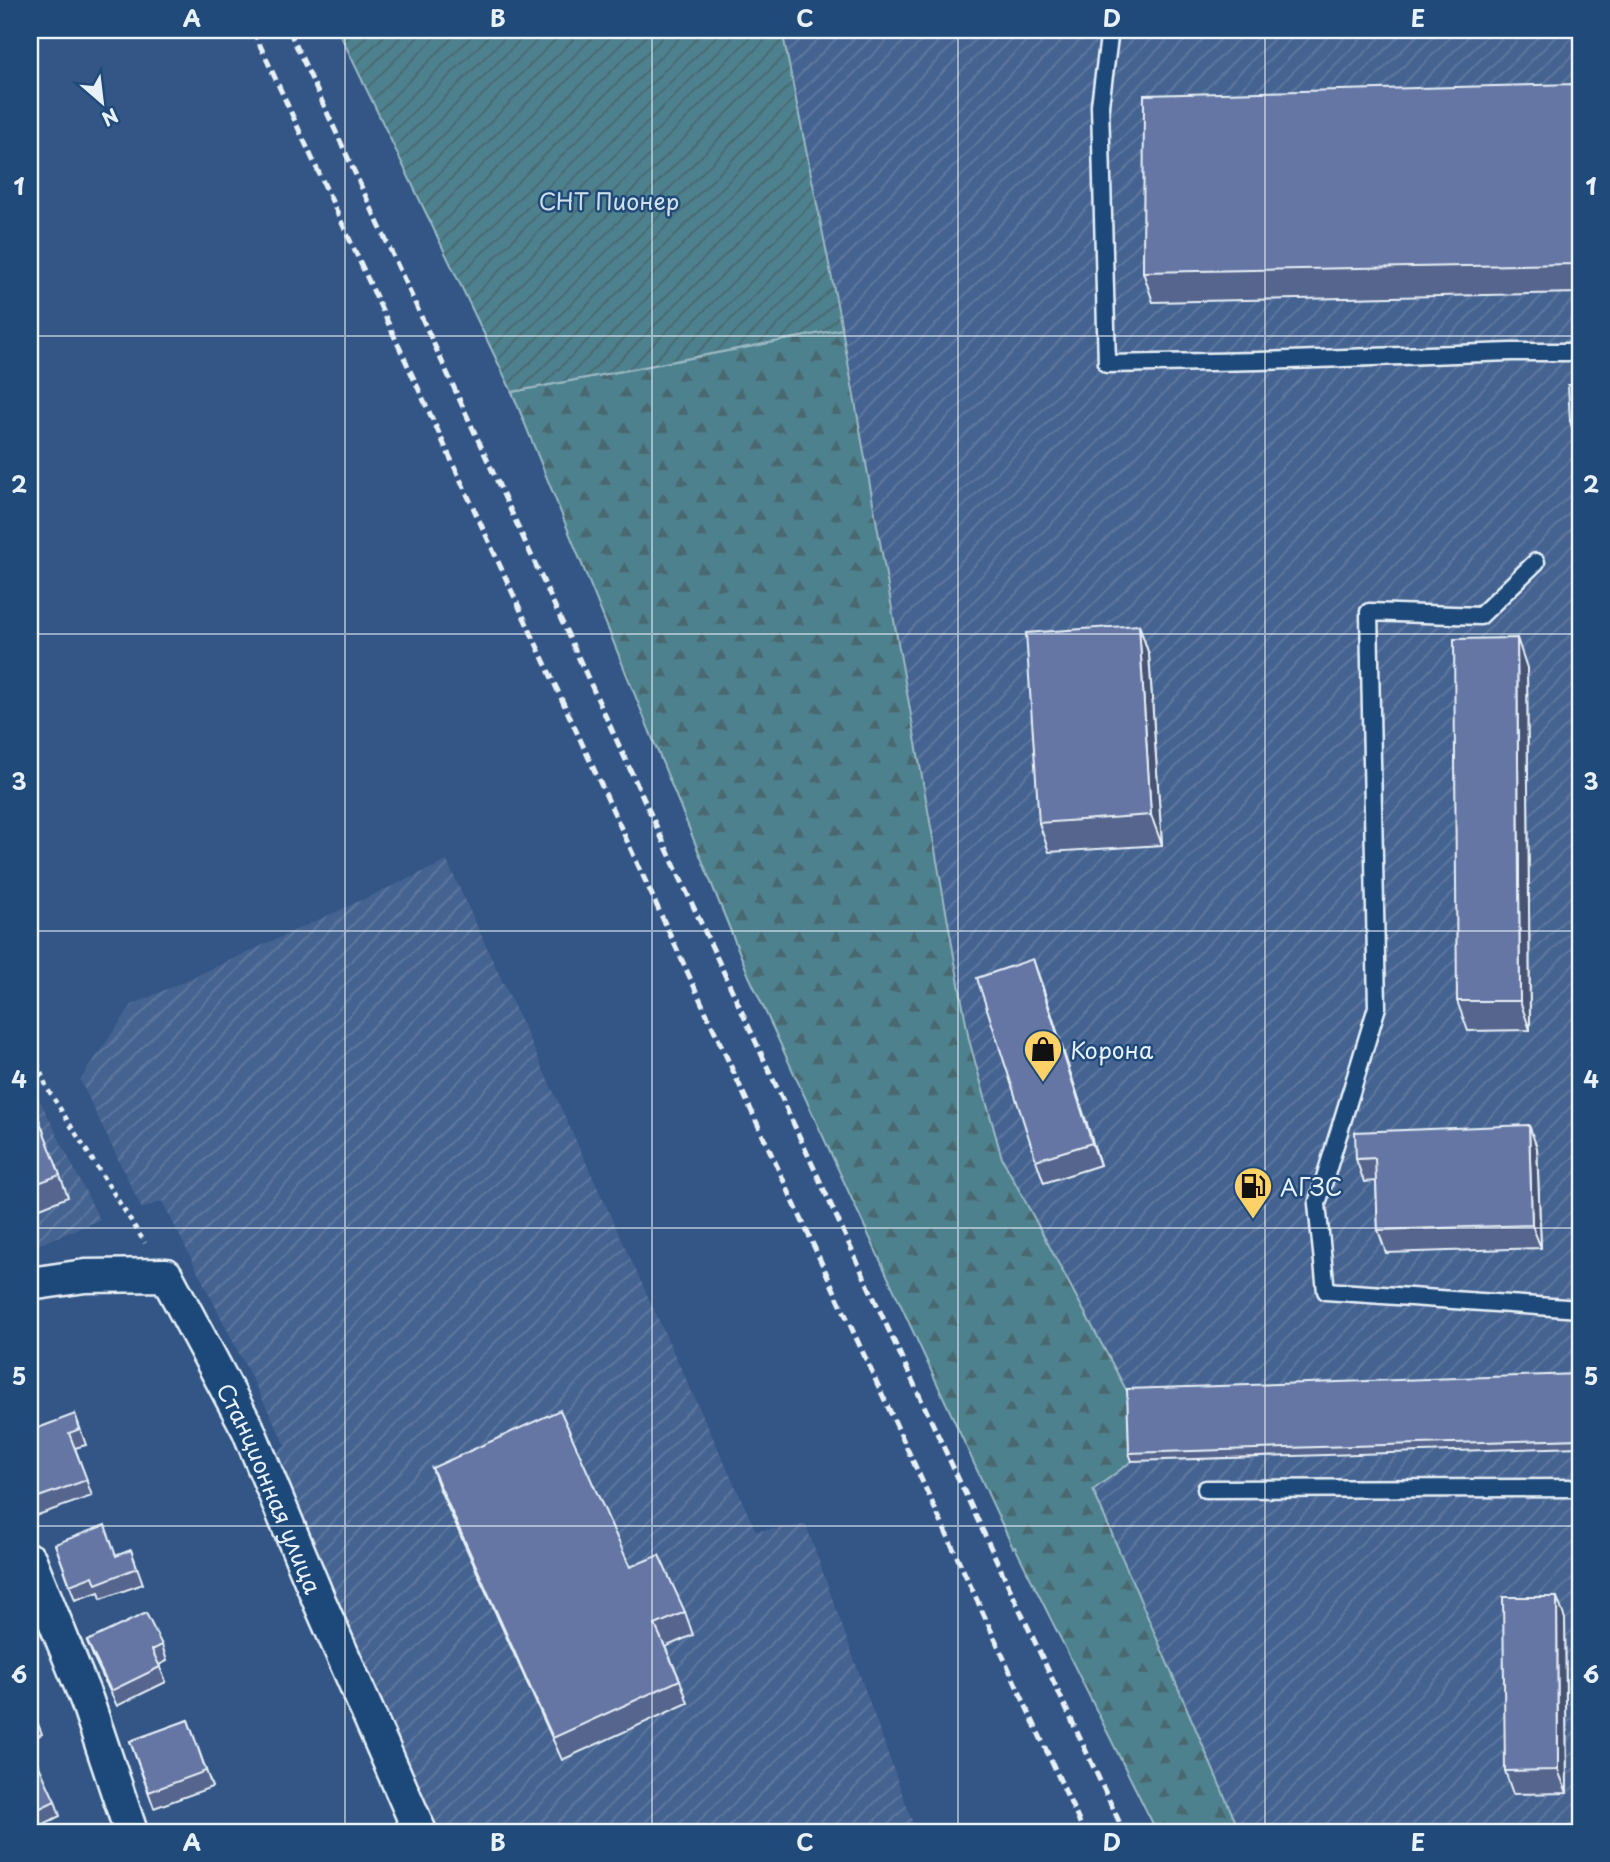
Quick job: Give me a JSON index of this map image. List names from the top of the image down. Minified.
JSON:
{"streets":{"street":["Станционная улица"]},"parks":["СНТ Пионер"],"places":{"shop":["Корона"],"fuel station":["АГЗС"]},"north":"bottom right","grid":{"columns":["A","B","C","D","E"],"rows":["1","2","3","4","5","6"]}}
